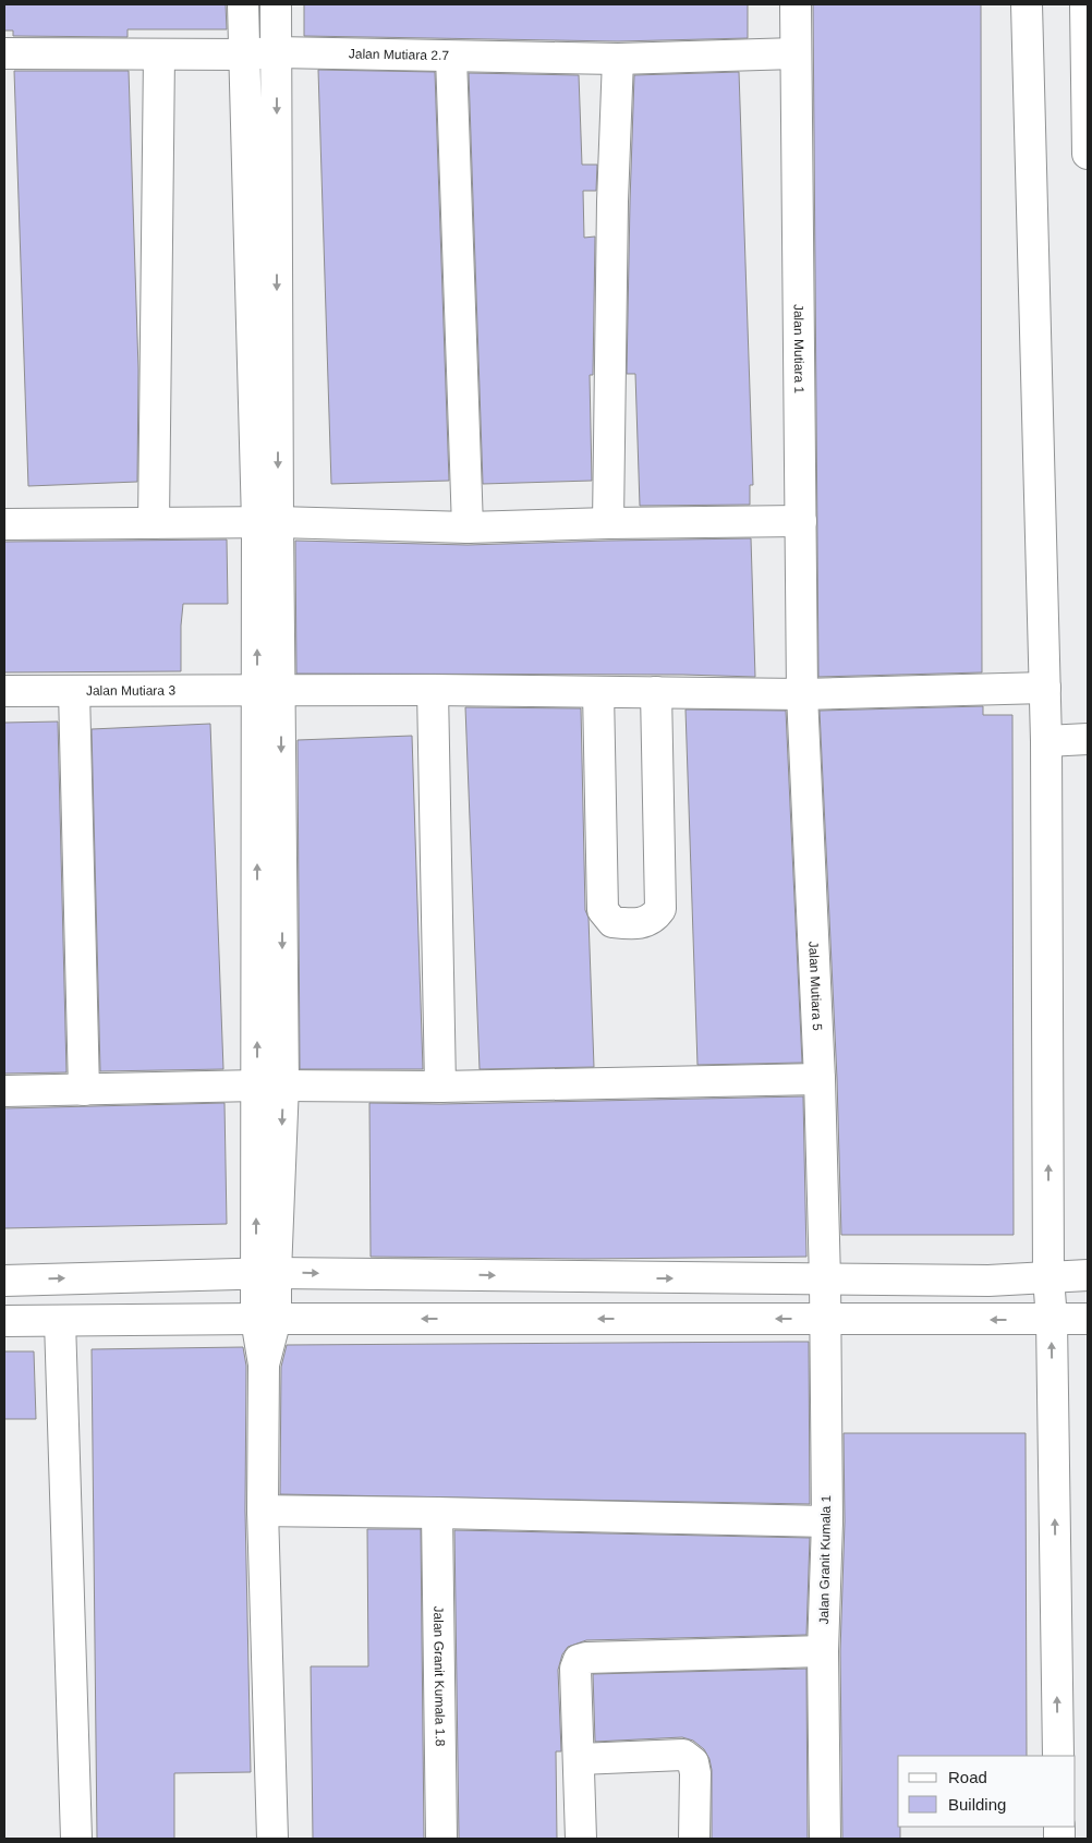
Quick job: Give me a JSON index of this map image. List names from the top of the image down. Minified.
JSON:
{"streets":{"street":["Jalan Mutiara 2.7","Jalan Mutiara 1","Jalan Mutiara 3","Jalan Mutiara 5","Jalan Granit Kumala 1","Jalan Granit Kumala 1.8"]},"crossings":[["Jalan Mutiara 2.7","Jalan Mutiara 1"],["Jalan Mutiara 1","Jalan Mutiara 3"],["Jalan Mutiara 1","Jalan Mutiara 5"],["Jalan Mutiara 3","Jalan Mutiara 5"],["Jalan Mutiara 5","Jalan Granit Kumala 1"]],"legend":["Road","Building"]}
